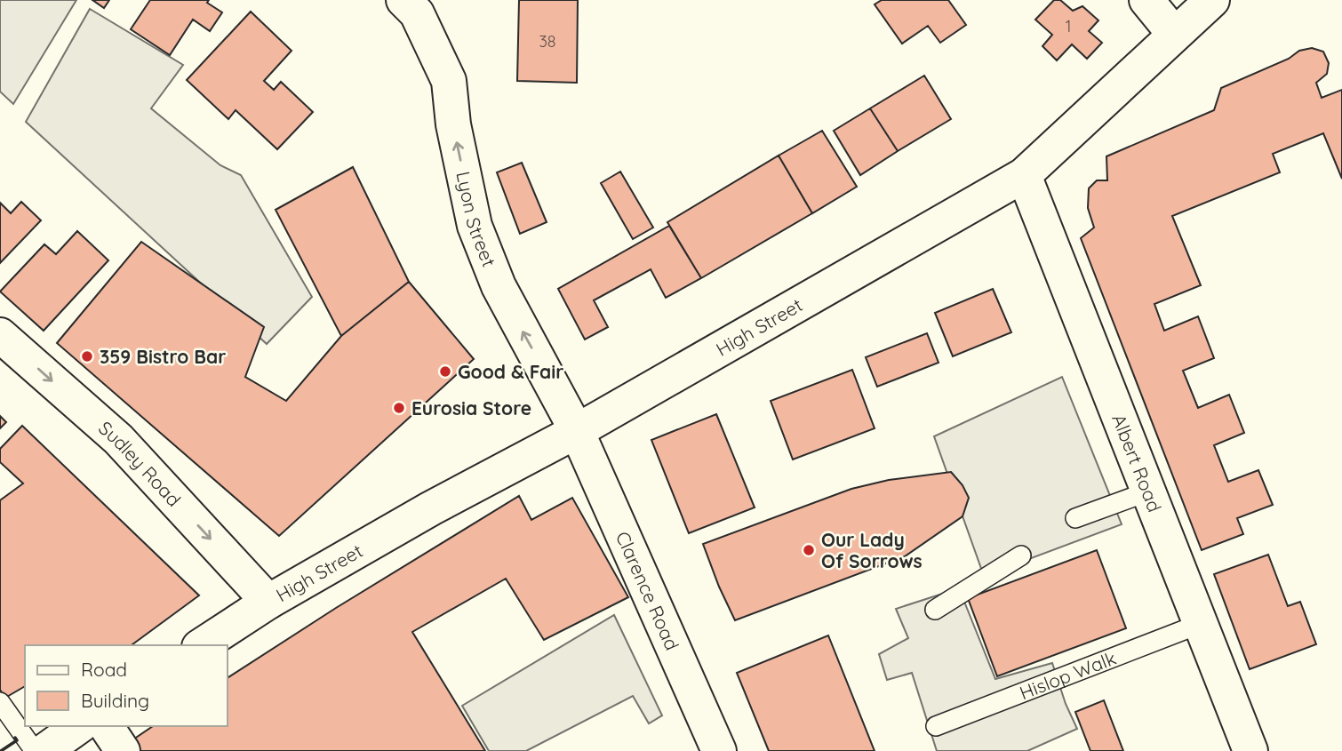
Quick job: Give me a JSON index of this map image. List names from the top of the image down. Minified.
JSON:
{"streets":{"street":["Lyon Street","High Street","Albert Road","Sudley Road","Clarence Road"],"lane":["Hislop Walk"]},"crossings":[["Lyon Street","High Street"],["Lyon Street","Clarence Road"],["High Street","Albert Road"],["High Street","Sudley Road"],["High Street","Clarence Road"],["Albert Road","Hislop Walk"]],"one_way":["Lyon Street","Sudley Road"],"places":["359 Bistro Bar","Good & Fair","Eurosia Store","Our Lady Of Sorrows"],"house_numbers":["1","38"],"legend":["Road","Building"]}
